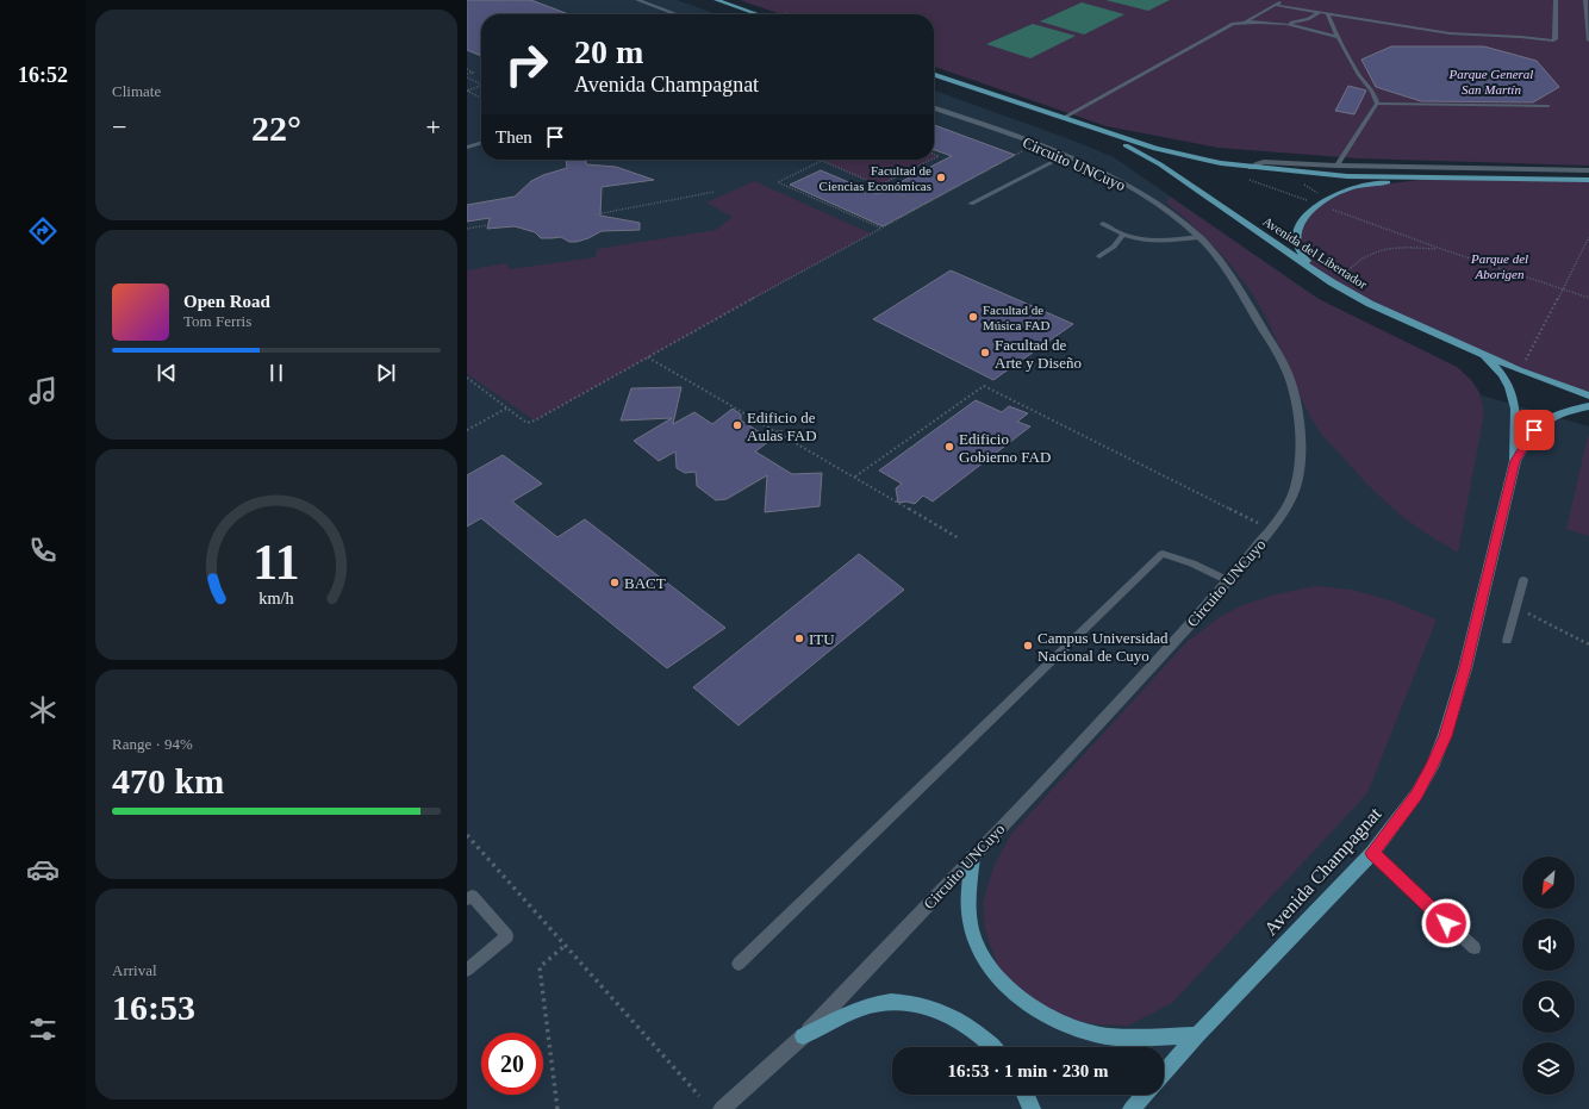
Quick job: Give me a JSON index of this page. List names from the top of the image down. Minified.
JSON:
{"streets":{"main road":["Avenida del Libertador","Avenida Champagnat"],"street":["Circuito UNCuyo"]},"crossings":[["Avenida del Libertador","Avenida Champagnat"]],"parks":["Parque General San Martín","Parque del Aborigen"],"places":["Facultad de Ciencias Económicas","Facultad de Música FAD","Facultad de Arte y Diseño","Edificio de Aulas FAD","Edificio Gobierno FAD","BACT","ITU","Campus Universidad Nacional de Cuyo"],"north":"bottom left","page":{"tabs":"16:52","tile":["Climate",["Range · 94%","470 km"],["Arrival","16:53"]],"turn":["20 m","Avenida Champagnat"],"heat":["−","22°","+"],"then":"Then","song":["Open Road","Tom Ferris"],"limit":"20","trip":"16:53 · 1 min · 230 m","gauge":["11","km/h"]}}
